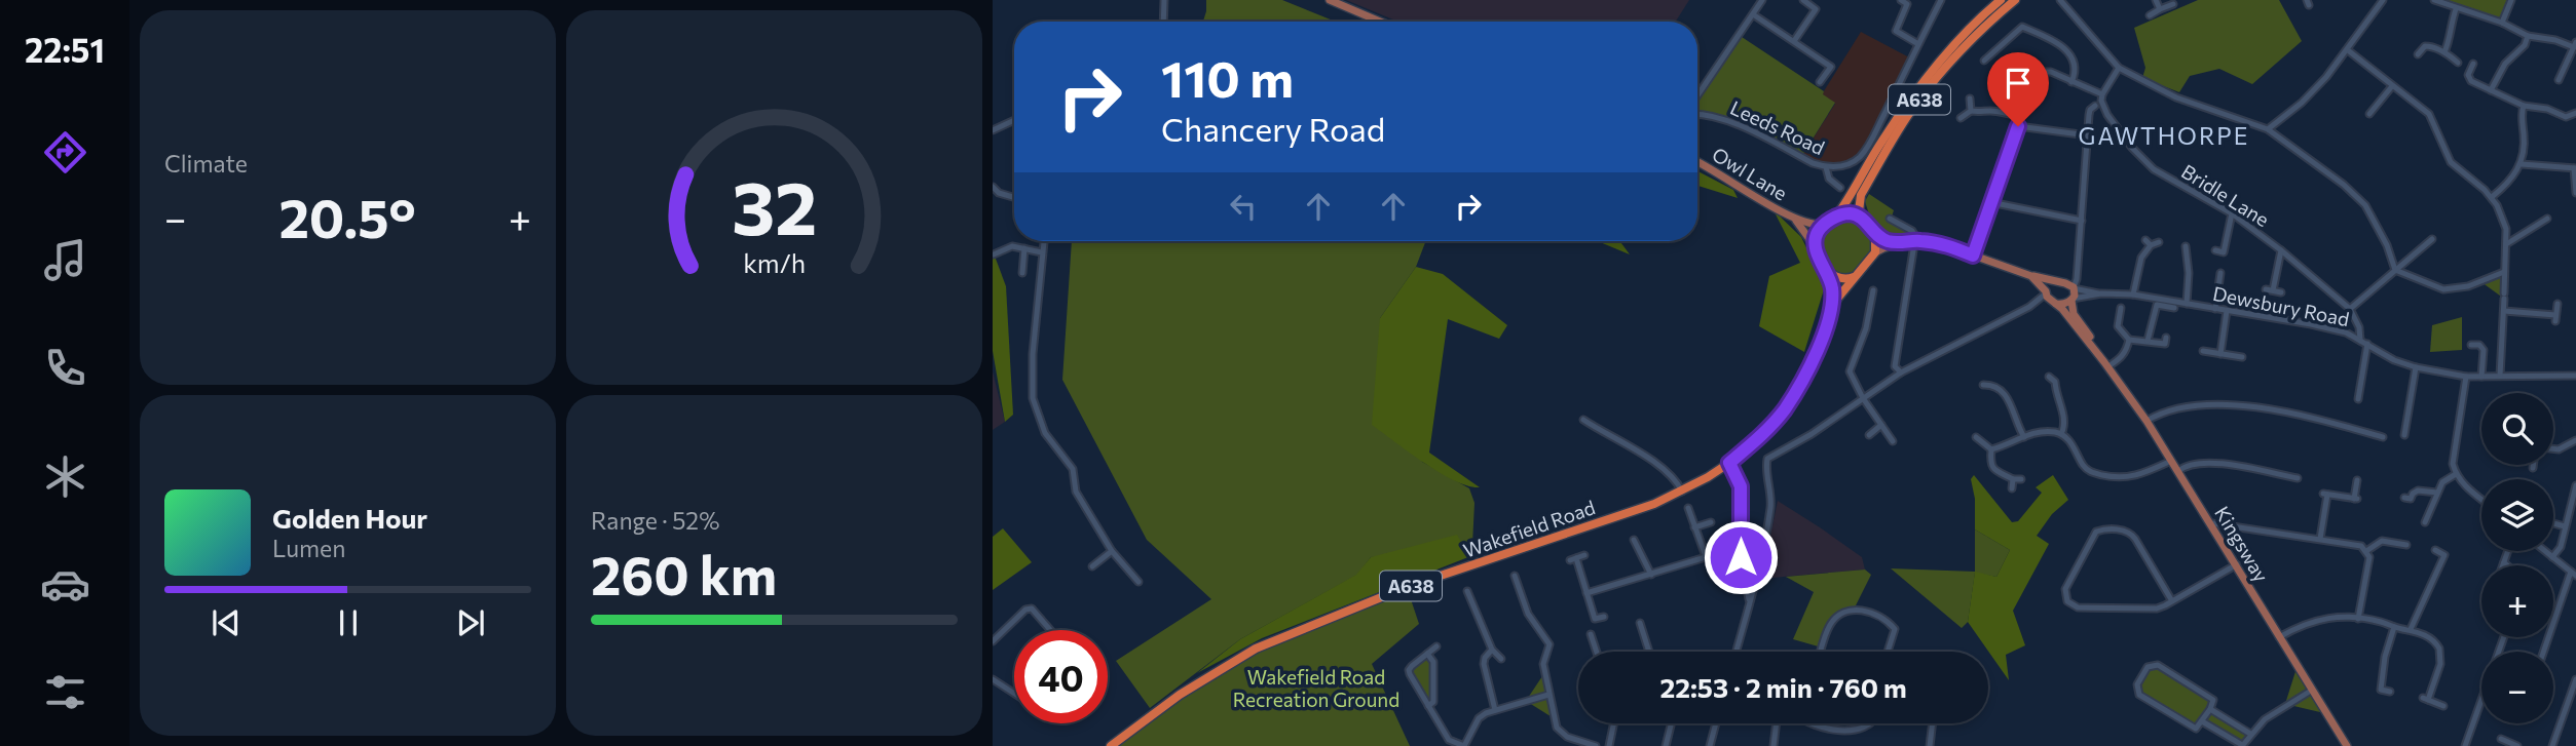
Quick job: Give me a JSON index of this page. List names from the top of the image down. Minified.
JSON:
{"streets":{"highway":["A638","Wakefield Road"],"main road":["Owl Lane","Kingsway"],"street":["Leeds Road","Bridle Lane","Dewsbury Road"]},"crossings":[["A638","Owl Lane"],["A638","Wakefield Road"],["Dewsbury Road","Kingsway"]],"districts":["GAWTHORPE"],"parks":["Wakefield Road Recreation Ground"],"page":{"tabs":"22:51","tile":["Climate",["Range · 52%","260 km"]],"turn":["110 m","Chancery Road"],"heat":["−","20.5°","+"],"map_buttons":["+","−"],"song":["Golden Hour","Lumen"],"limit":"40","trip":"22:53 · 2 min · 760 m","gauge":["32","km/h"]}}
